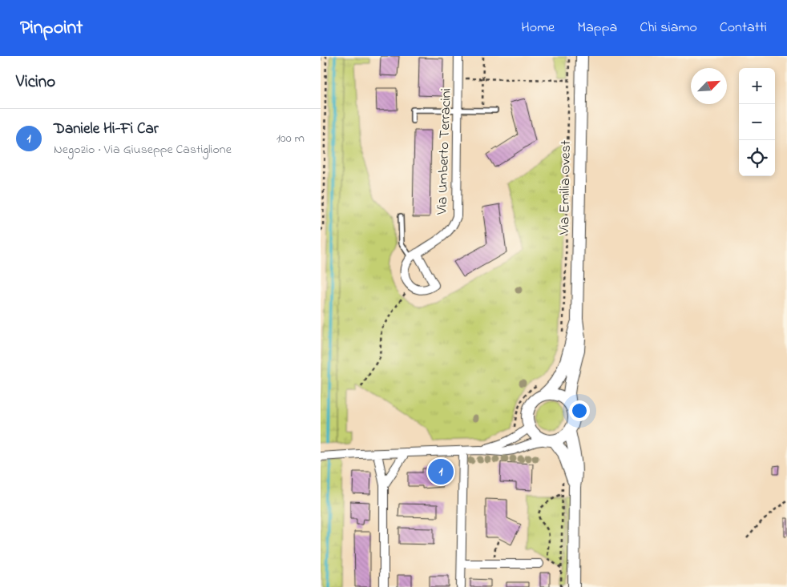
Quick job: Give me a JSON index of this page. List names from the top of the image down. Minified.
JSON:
{"streets":{"main road":["Via Emilia Ovest"],"street":["Via Umberto Terracini"]},"north":"top right","page":{"header":"Pinpoint","nav":["Home","Mappa","Chi siamo","Contatti"],"heading":"Vicino","map_buttons":["+","−"],"list":[{"mark":"1","name":"Daniele Hi-Fi Car","note":"Negozio · Via Giuseppe Castiglione","value":"100 m"}],"pins":"1"}}
